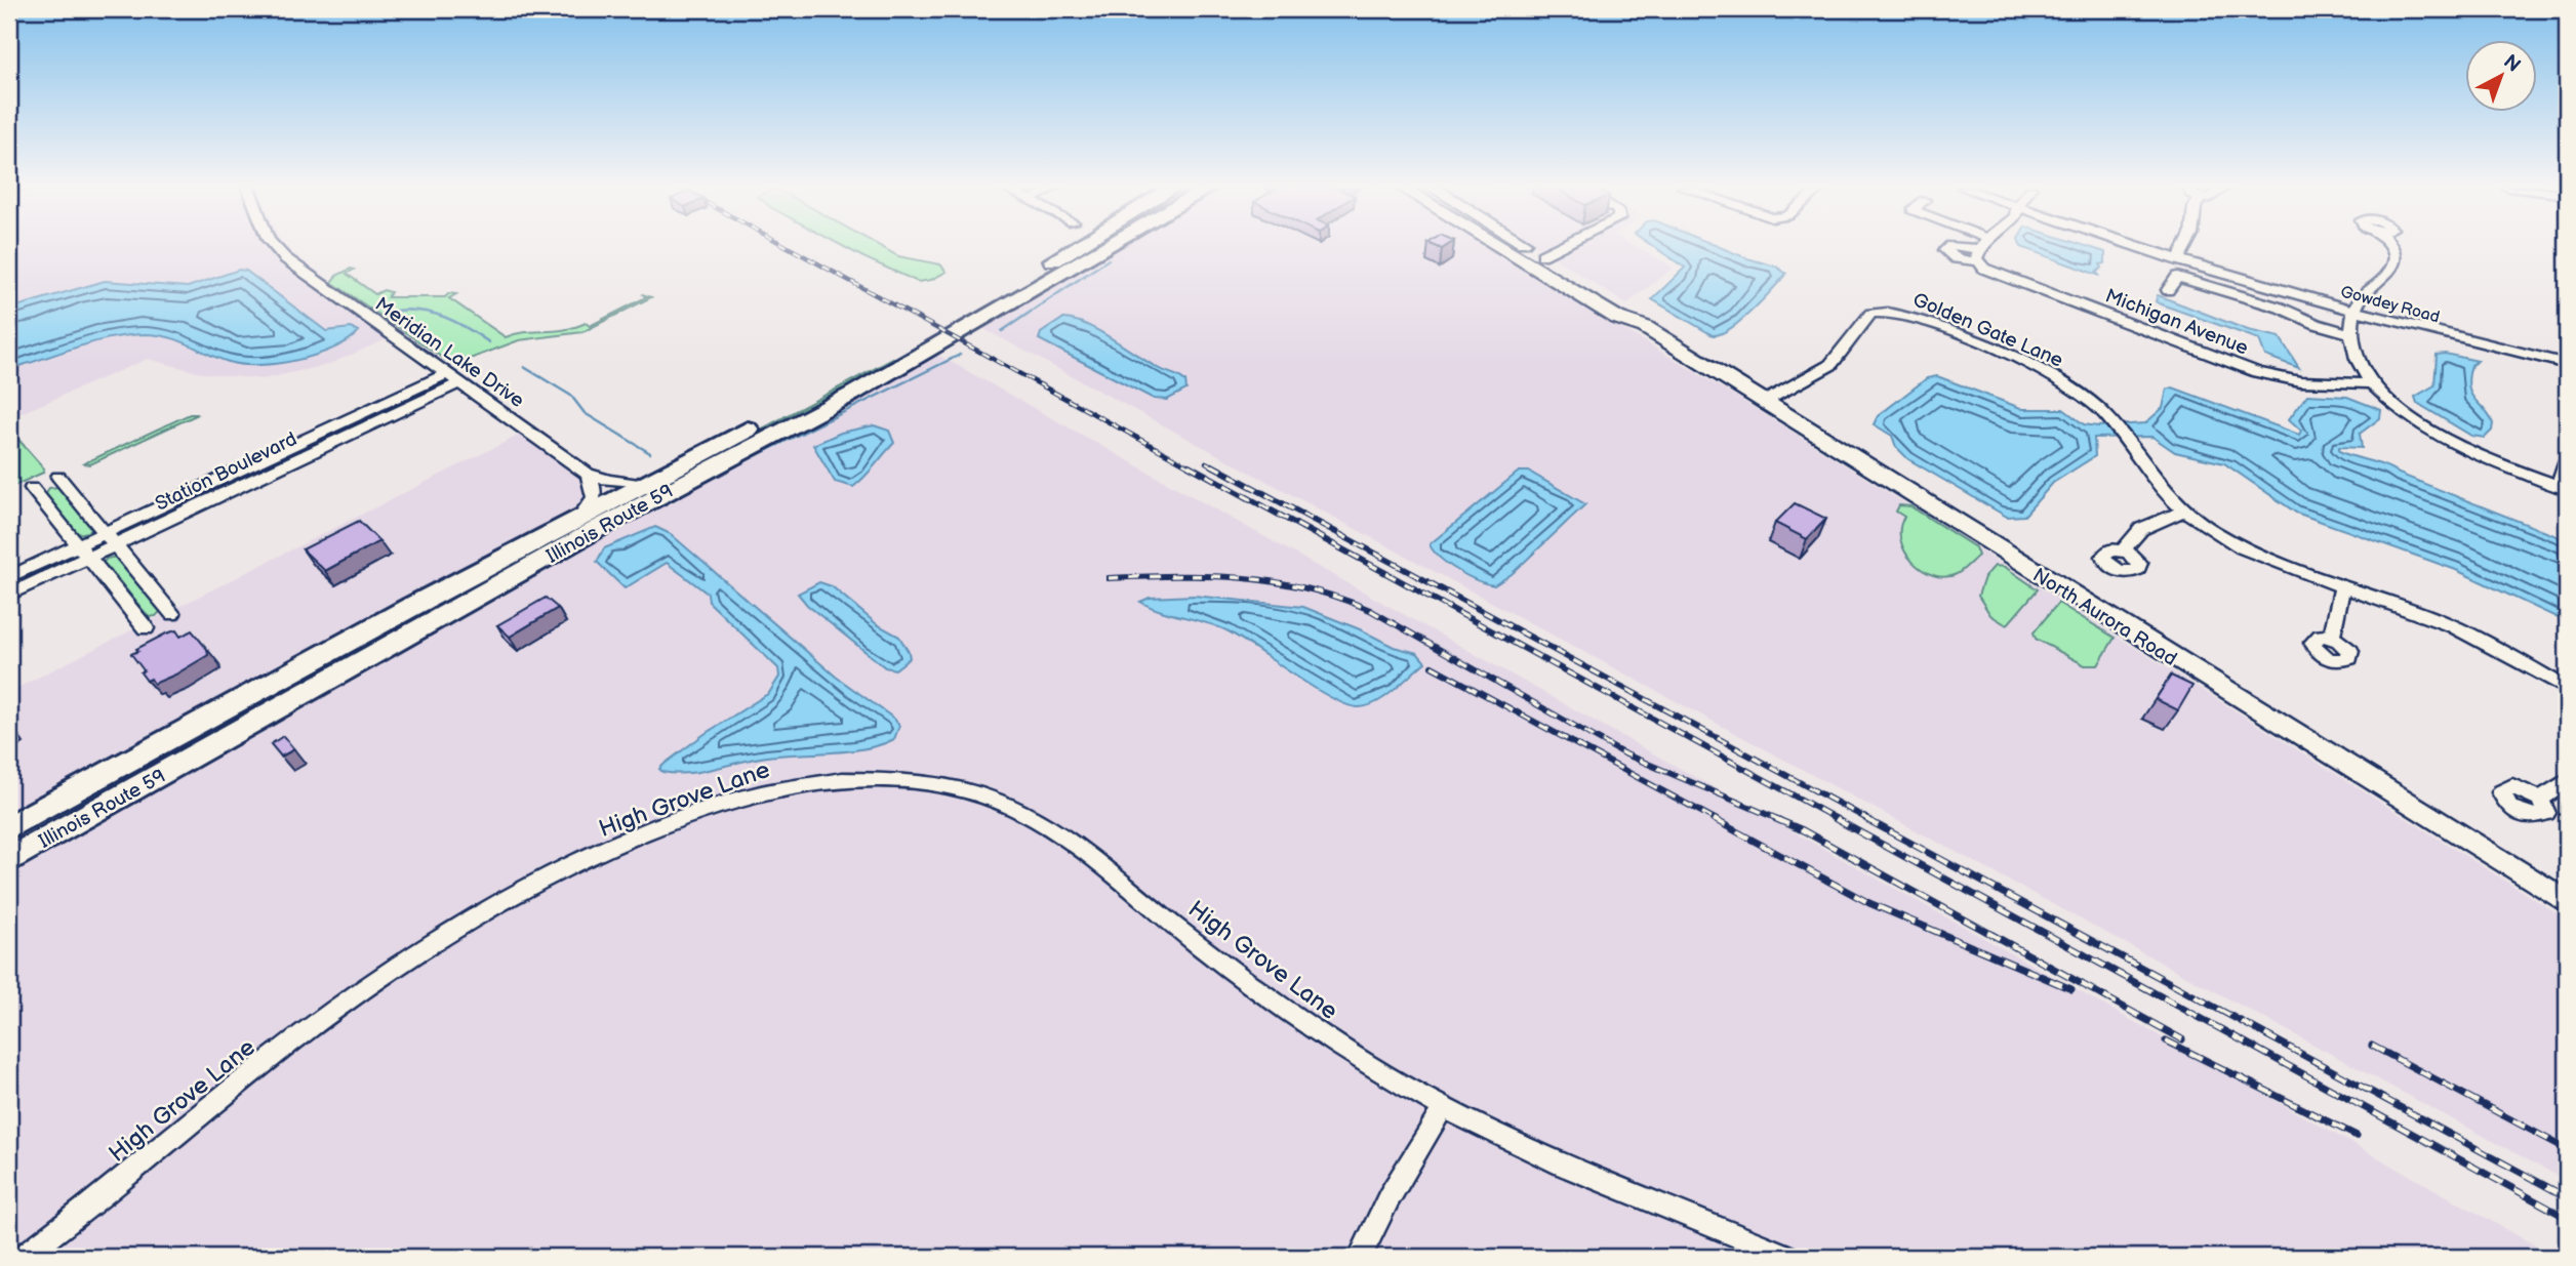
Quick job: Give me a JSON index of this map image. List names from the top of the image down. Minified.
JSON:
{"streets":{"main road":["Illinois Route 59","North Aurora Road"],"street":["Gowdey Road","Michigan Avenue","Golden Gate Lane","Meridian Lake Drive","Station Boulevard","High Grove Lane"]},"crossings":[["Golden Gate Lane","North Aurora Road"],["Meridian Lake Drive","Station Boulevard"],["Meridian Lake Drive","Illinois Route 59"]],"north":"top right"}
